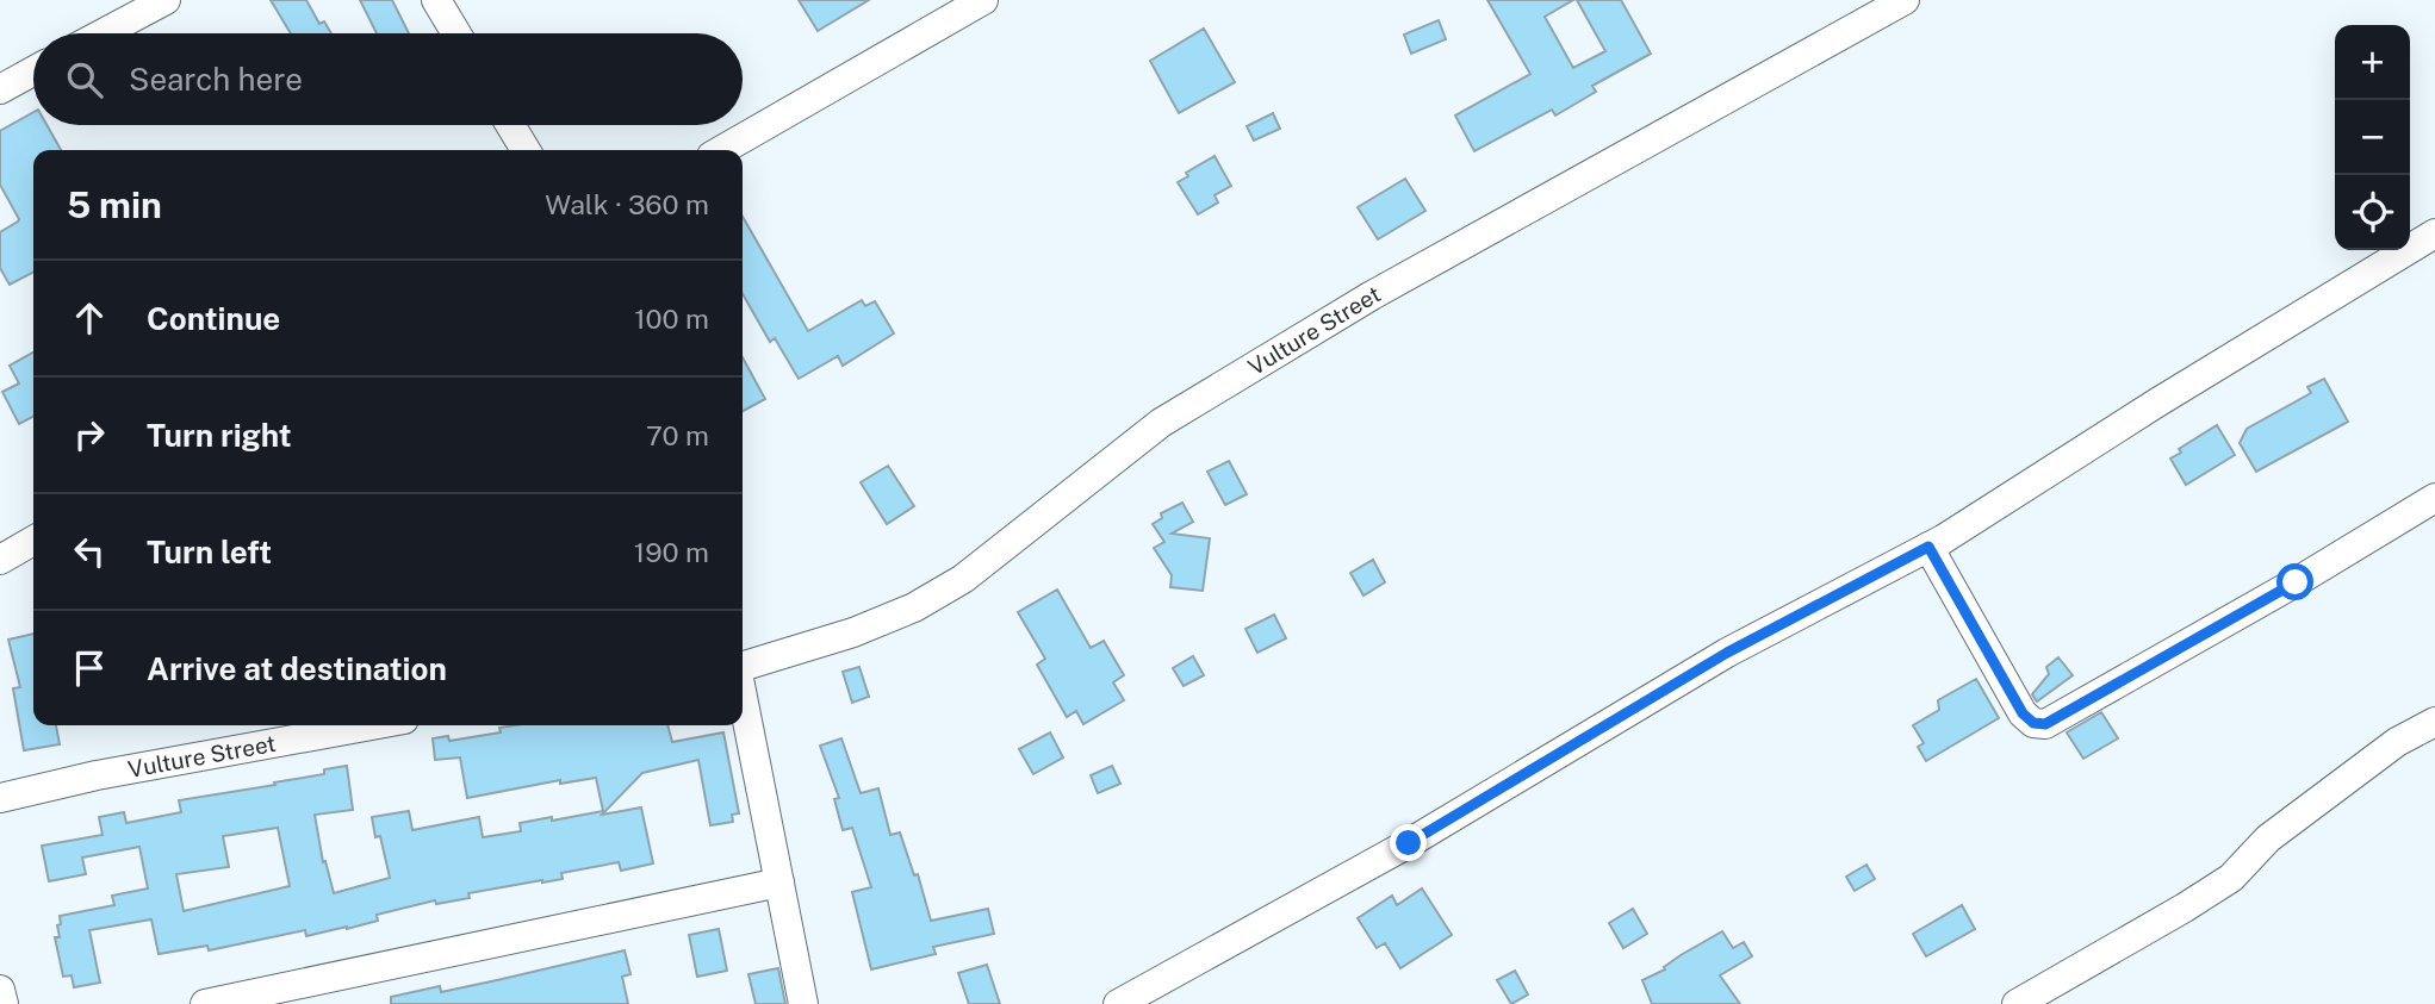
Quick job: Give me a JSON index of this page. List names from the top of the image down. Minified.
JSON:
{"streets":{"street":["Vulture Street"]},"page":{"map_buttons":["+","−"],"search":"Search here","heading":["5 min","Walk · 360 m"],"list":[["Continue","100 m"],["Turn right","70 m"],["Turn left","190 m"],"Arrive at destination"]}}
